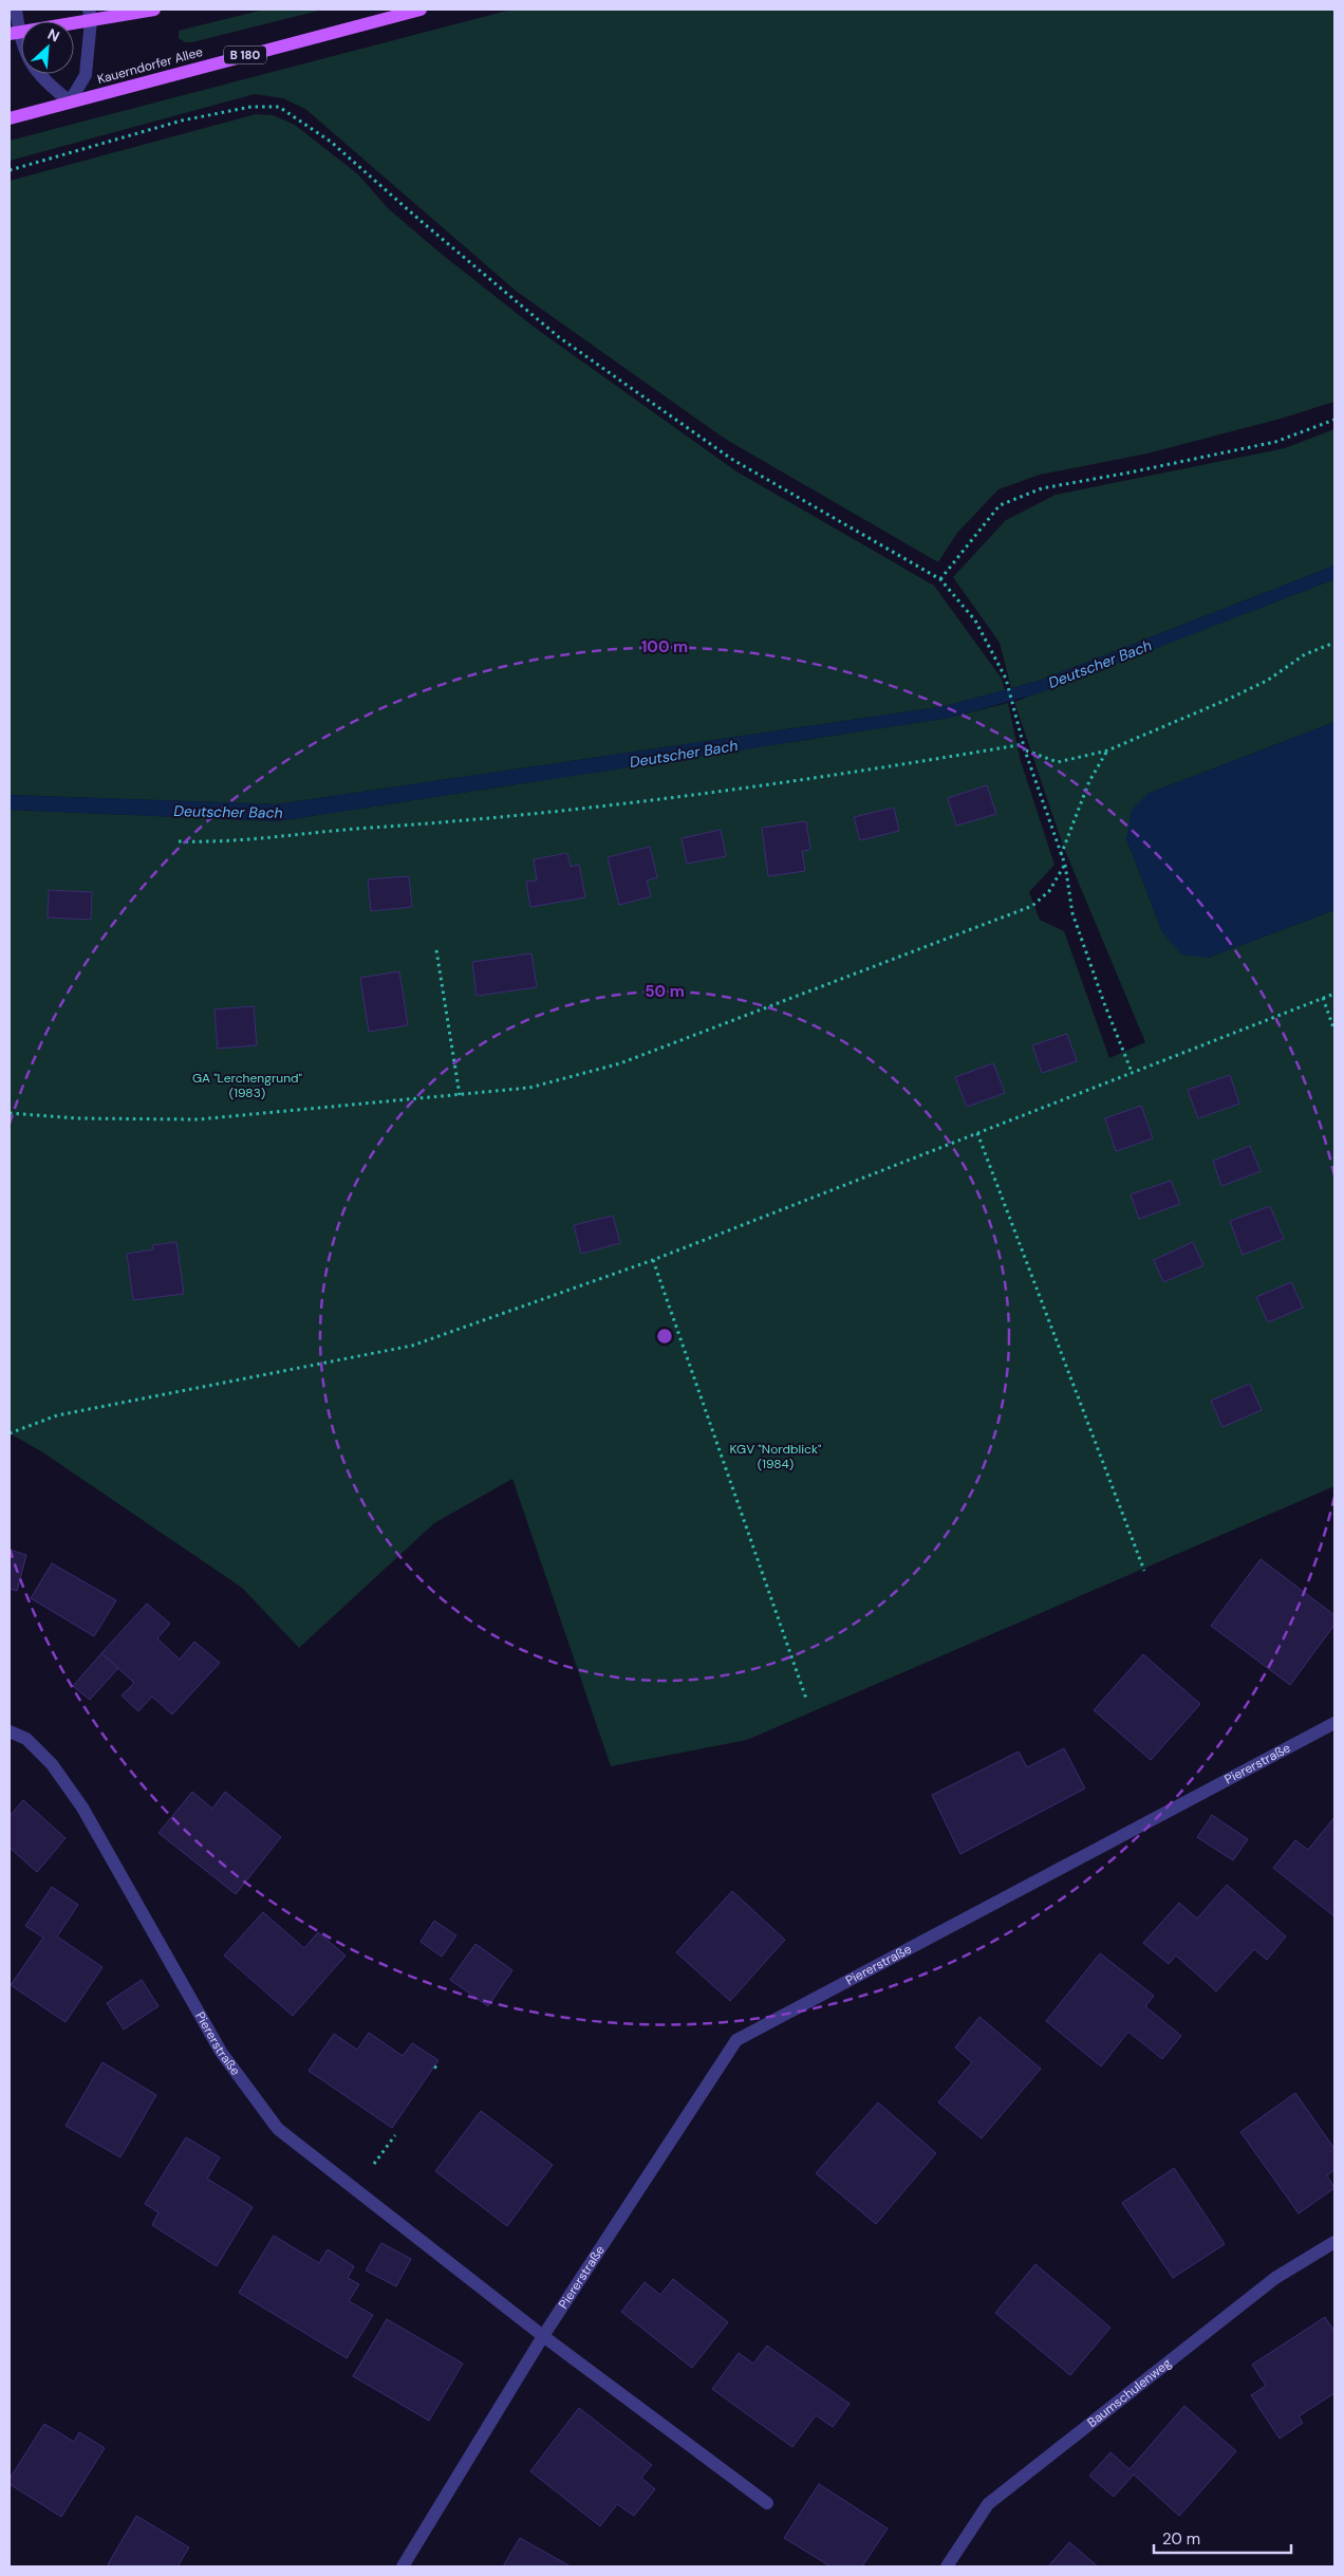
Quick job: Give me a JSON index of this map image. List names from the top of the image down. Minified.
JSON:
{"streets":{"main road":["B 180","Kauerndorfer Allee"],"street":["Piererstraße","Baumschulenweg"]},"water":["Deutscher Bach"],"parks":["GA \"Lerchengrund\" (1983)","KGV \"Nordblick\" (1984)"],"scale_bar":"20 m","north":"top right","rings":["100 m","50 m"]}
